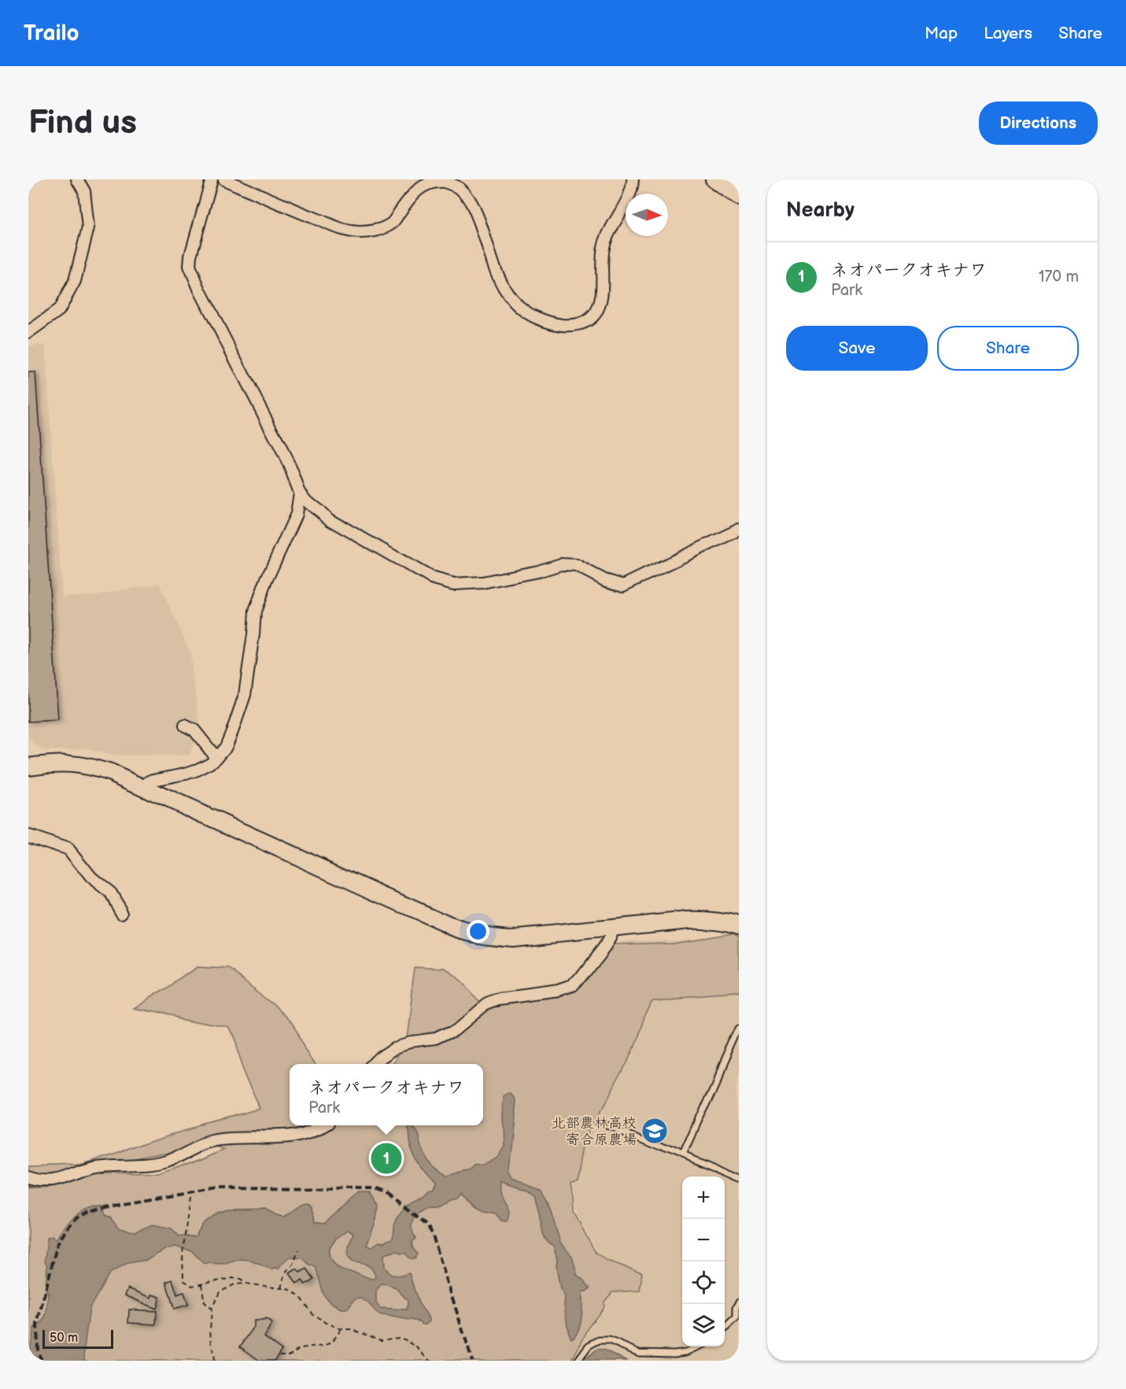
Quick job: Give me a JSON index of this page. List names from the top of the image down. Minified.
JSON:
{"places":{"school or university":["北部農林高校 寄合原農場"]},"scale_bar":"50 m","north":"right","page":{"header":"Trailo","nav":["Map","Layers","Share"],"buttons":["Directions",["Save","Share"]],"title":"Find us","heading":"Nearby","list":[{"mark":"1","name":"ネオパークオキナワ","note":"Park","value":"170 m"}],"popup":["ネオパークオキナワ","Park"],"pins":"1","map_buttons":["+","−"],"scale":"50 m"}}
